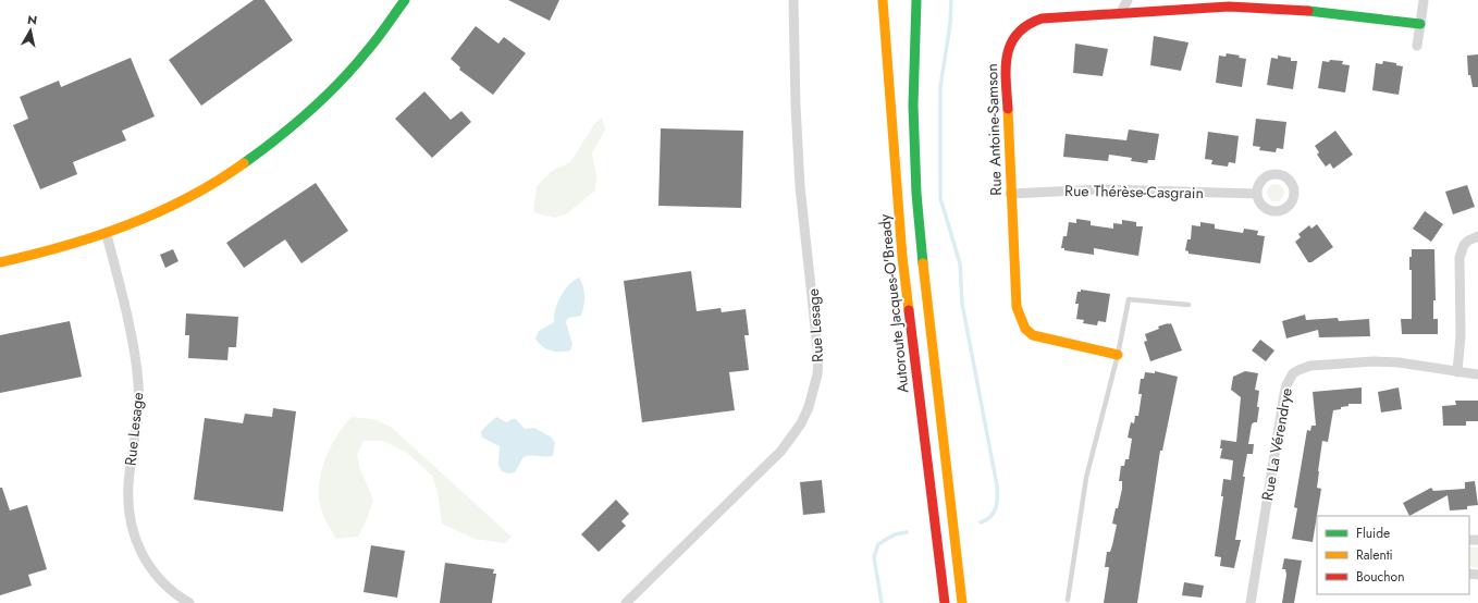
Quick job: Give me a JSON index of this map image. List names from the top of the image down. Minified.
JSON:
{"streets":{"main road":["Rue Antoine-Samson","Autoroute Jacques-O'Bready"],"street":["Rue Thérèse-Casgrain","Rue Lesage","Rue La Vérendrye"]},"crossings":[["Rue Antoine-Samson","Rue Thérèse-Casgrain"]],"legend":["Fluide","Ralenti","Bouchon"],"north":"top"}
